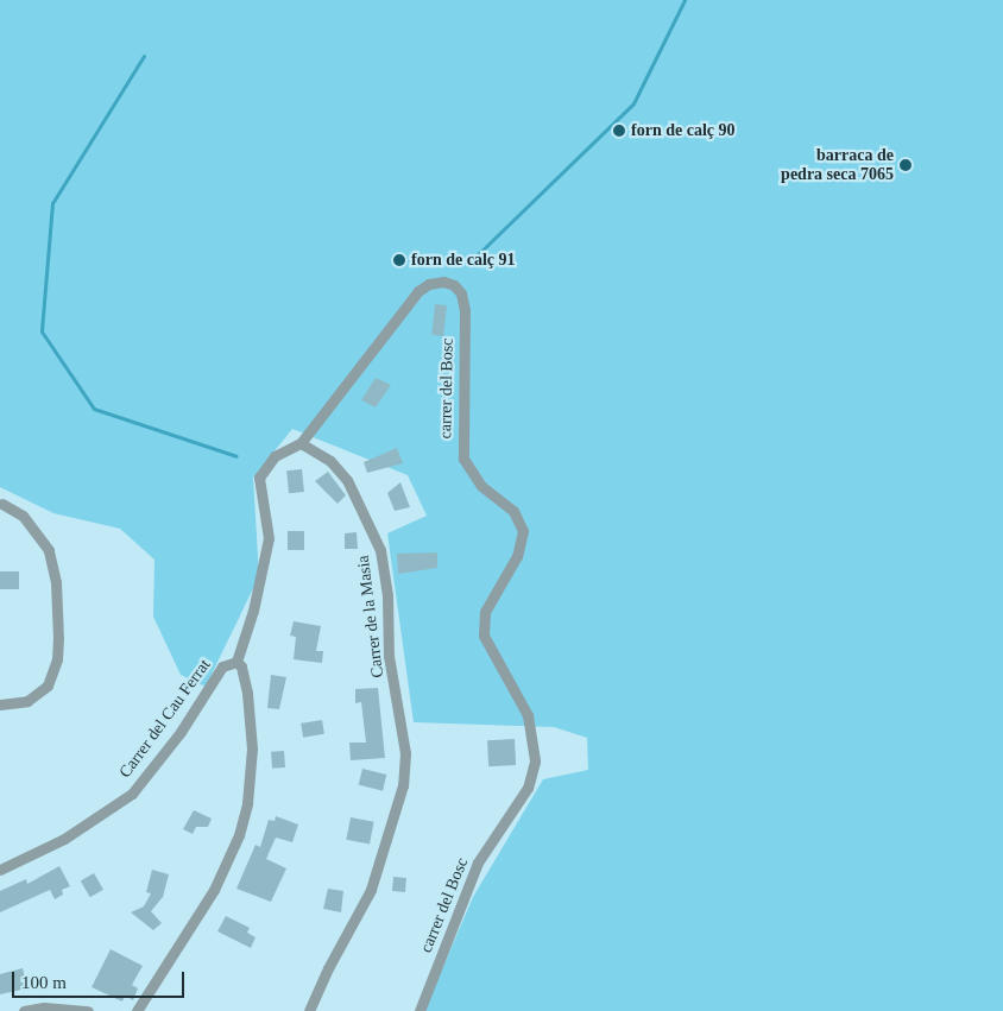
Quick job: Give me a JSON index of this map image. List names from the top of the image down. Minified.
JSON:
{"streets":{"street":["carrer del Bosc","Carrer de la Masia","Carrer del Cau Ferrat"]},"crossings":[["carrer del Bosc","Carrer de la Masia"]],"places":["forn de calç 90","barraca de pedra seca 7065","forn de calç 91"],"scale_bar":"100 m"}
